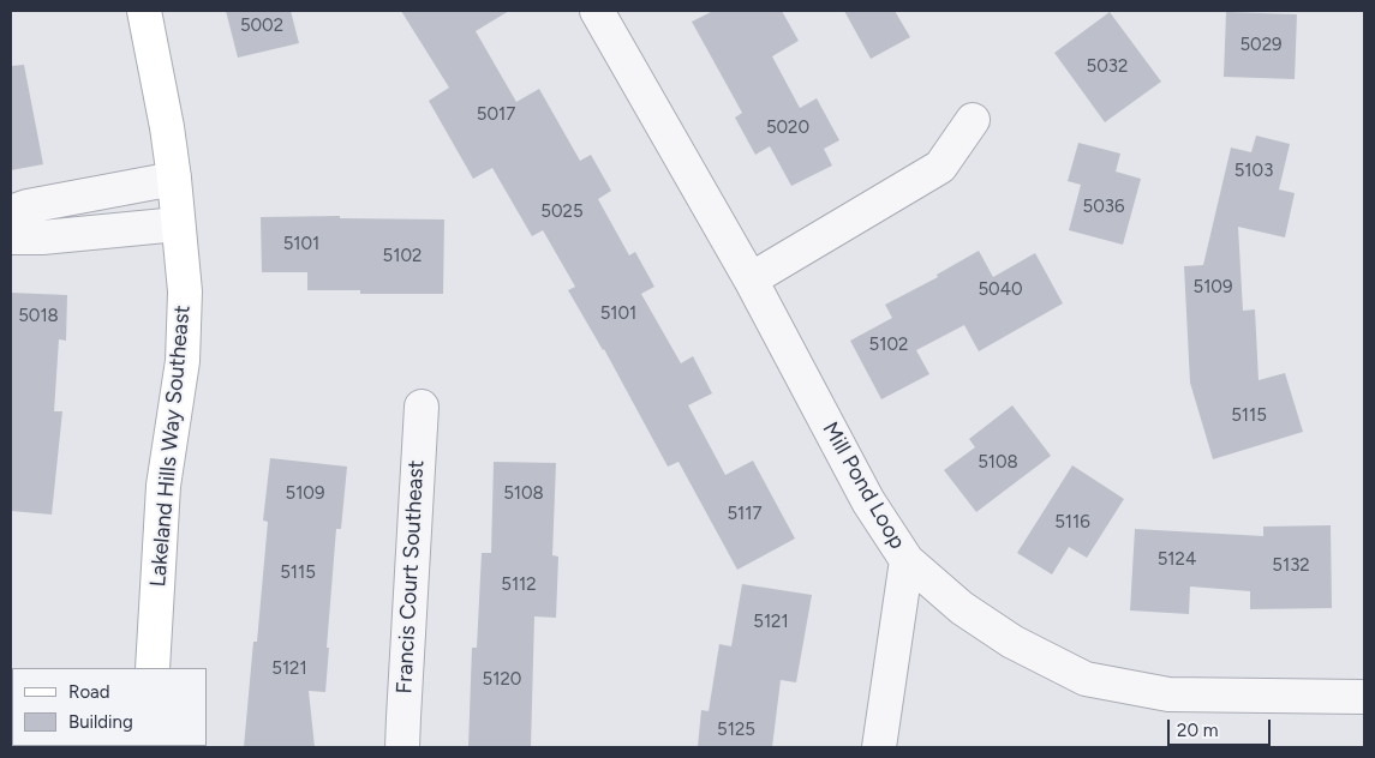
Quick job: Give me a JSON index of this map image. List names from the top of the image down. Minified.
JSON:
{"streets":{"street":["Lakeland Hills Way Southeast","Mill Pond Loop","Francis Court Southeast"]},"house_numbers":["5002","5029","5032","5017","5020","5103","5036","5025","5101","5102","5109","5040","5101","5018","5102","5115","5108","5109","5108","5117","5116","5124","5132","5115","5112","5121","5121","5120","5125"],"legend":["Road","Building"],"scale_bar":"20 m"}
